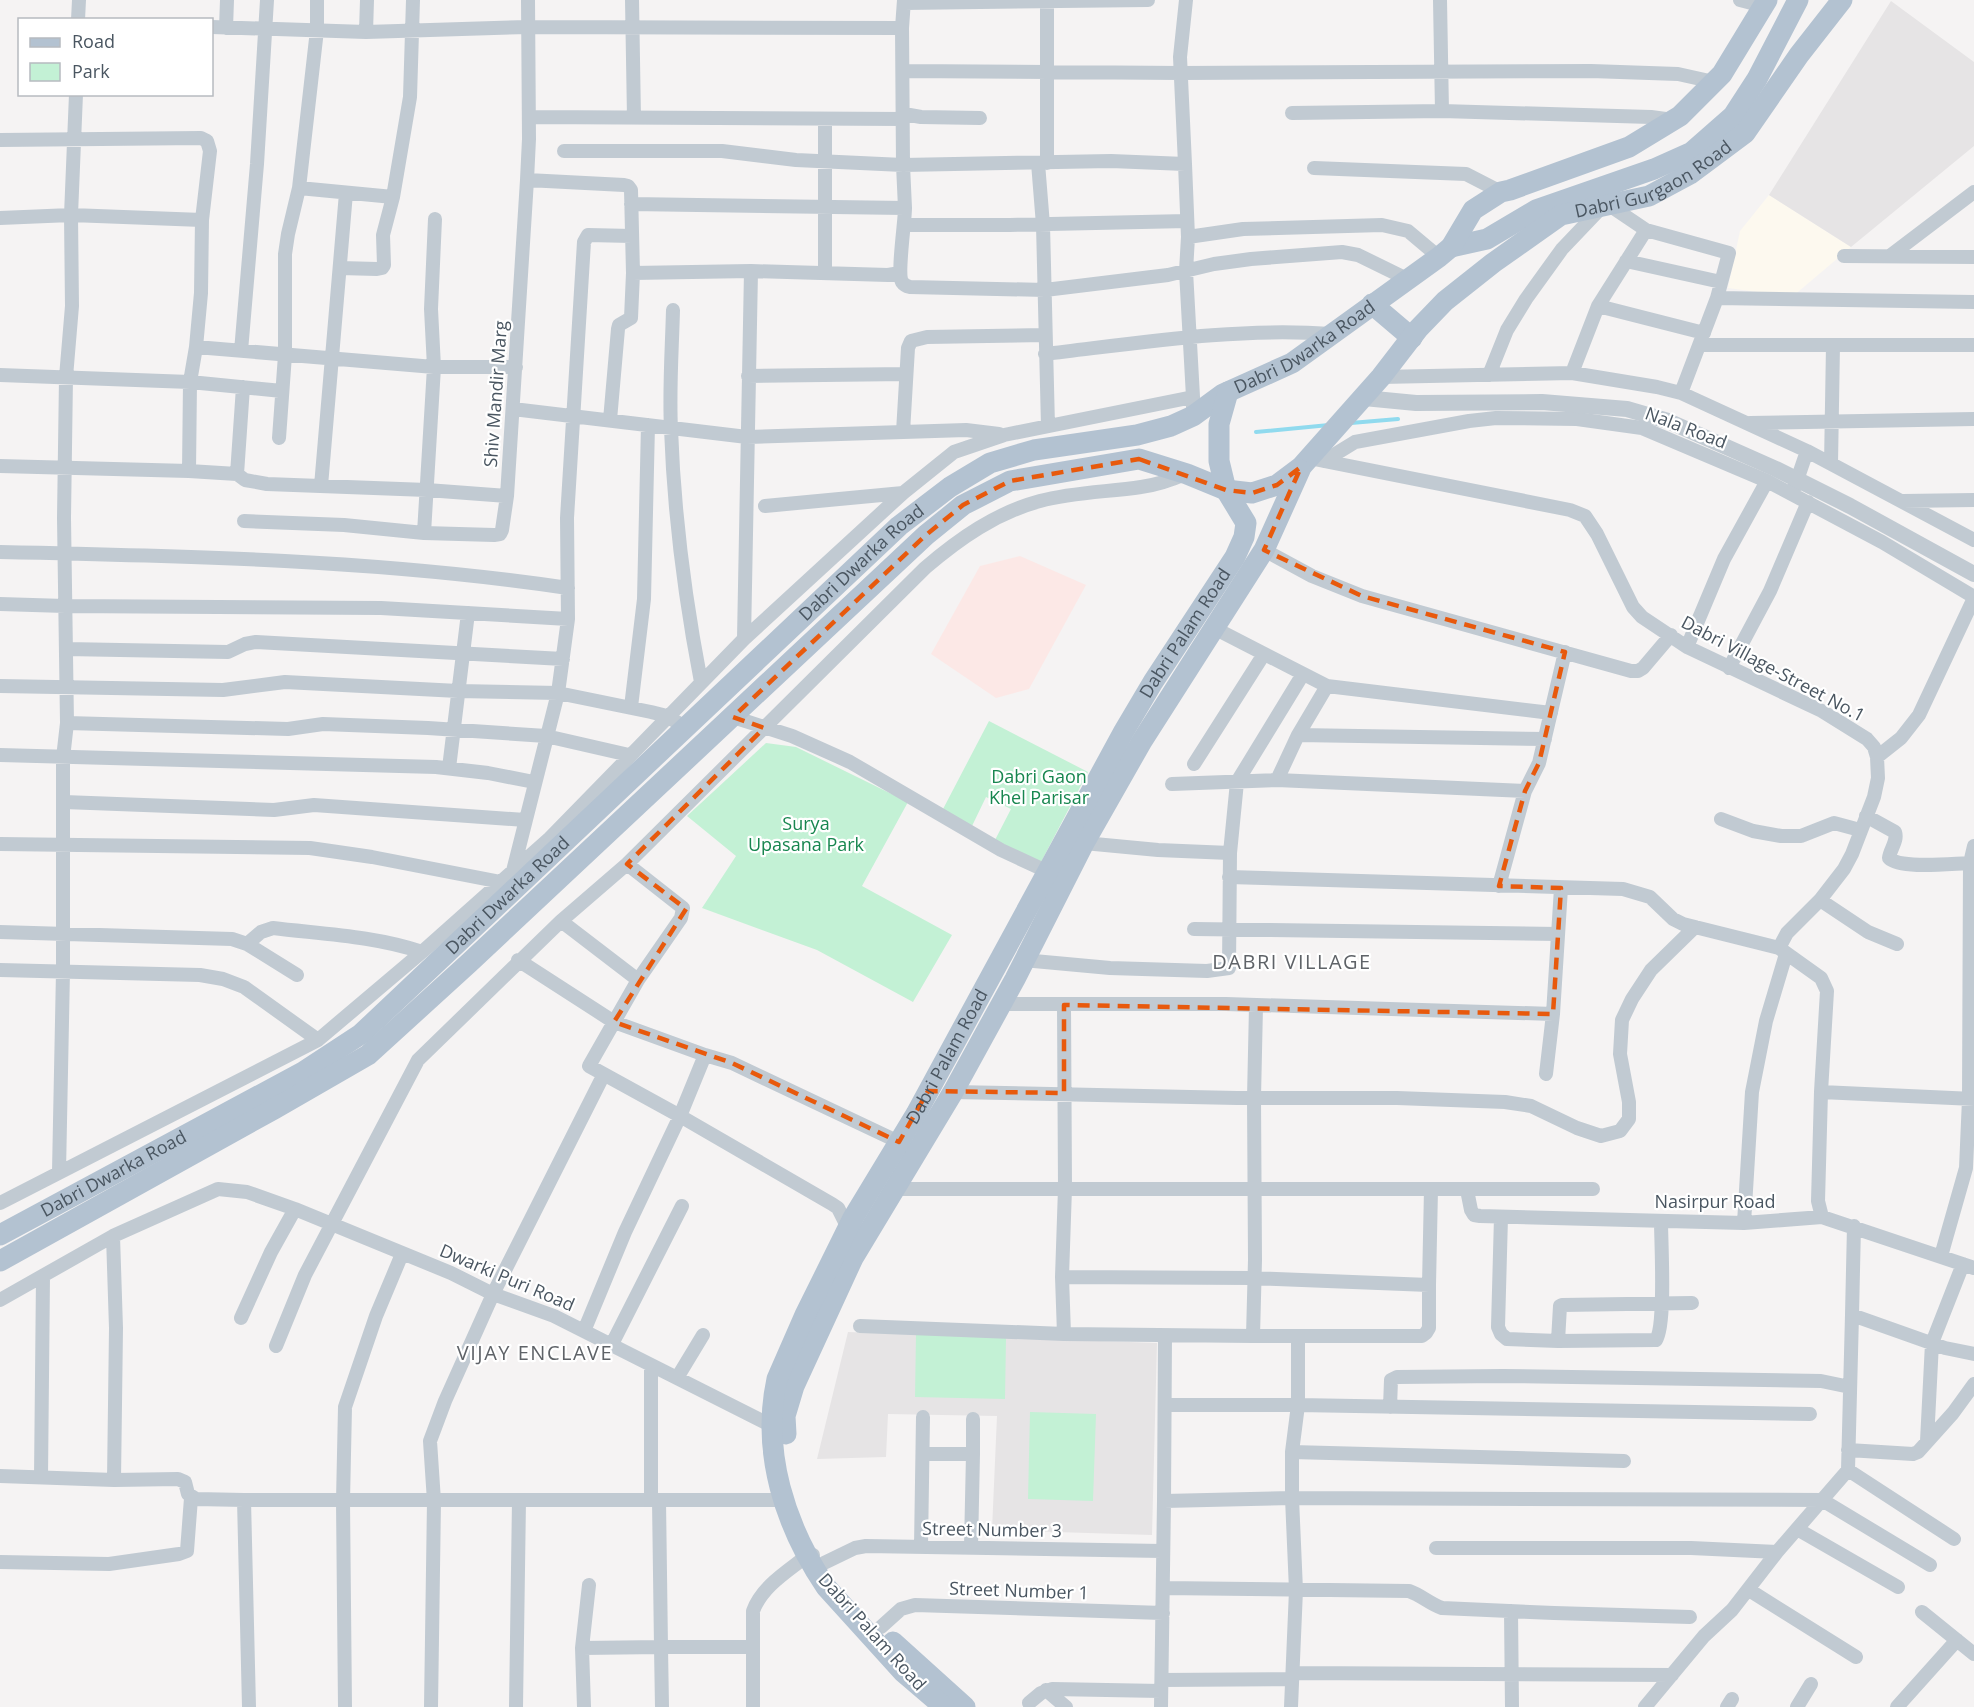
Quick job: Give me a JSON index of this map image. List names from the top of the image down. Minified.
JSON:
{"streets":{"main road":["Dabri Gurgaon Road","Dabri Dwarka Road","Dabri Palam Road"],"street":["Shiv Mandir Marg","Nala Road","Dabri Village-Street No.1","Nasirpur Road","Dwarki Puri Road","Street Number 3","Street Number 1"]},"crossings":[["Dabri Gurgaon Road","Dabri Dwarka Road"],["Dabri Gurgaon Road","Nala Road"],["Dabri Gurgaon Road","Dabri Palam Road"],["Dabri Gurgaon Road","Dabri Village-Street No.1"],["Dabri Dwarka Road","Nala Road"],["Dabri Dwarka Road","Dabri Palam Road"],["Dabri Dwarka Road","Dabri Village-Street No.1"],["Nala Road","Dabri Palam Road"],["Nala Road","Dabri Village-Street No.1"],["Dabri Palam Road","Dabri Village-Street No.1"],["Dabri Palam Road","Dwarki Puri Road"],["Dabri Palam Road","Street Number 3"],["Dabri Palam Road","Street Number 1"]],"districts":["DABRI VILLAGE","VIJAY ENCLAVE"],"parks":["Dabri Gaon Khel Parisar","Surya Upasana Park"],"legend":["Road","Park"]}
